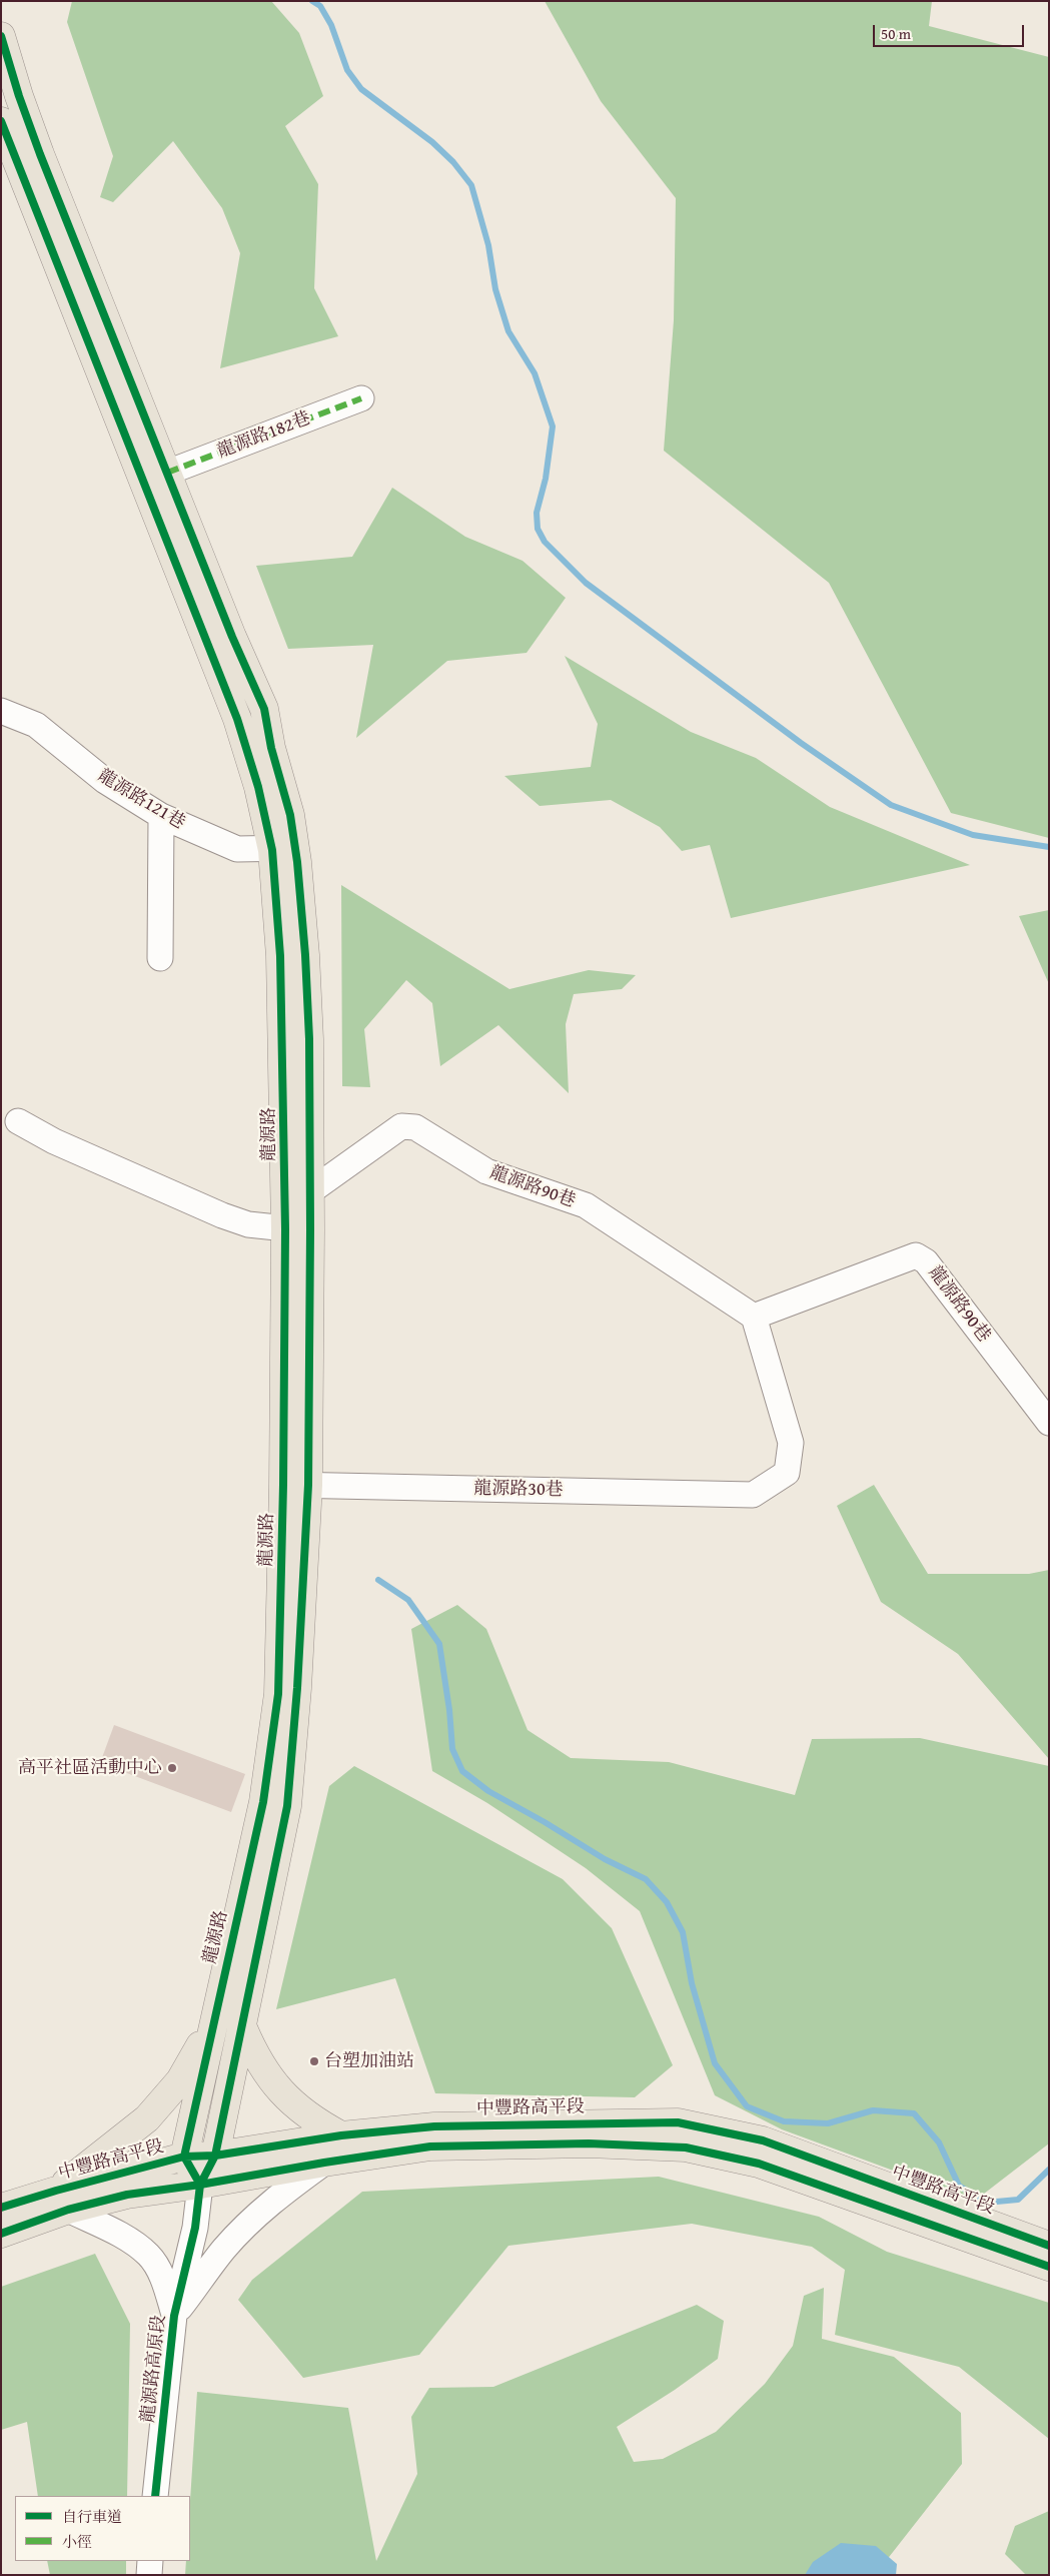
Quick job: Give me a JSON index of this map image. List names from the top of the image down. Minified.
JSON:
{"streets":{"main road":["龍源路","中豐路高平段"],"street":["龍源路182巷","龍源路121巷","龍源路90巷","龍源路30巷","龍源路高原段"]},"crossings":[["龍源路121巷","龍源路"],["龍源路","龍源路30巷"],["龍源路","中豐路高平段"],["龍源路90巷","龍源路30巷"],["中豐路高平段","龍源路高原段"]],"places":["高平社區活動中心","台塑加油站"],"legend":["自行車道","小徑"],"scale_bar":"50 m"}
